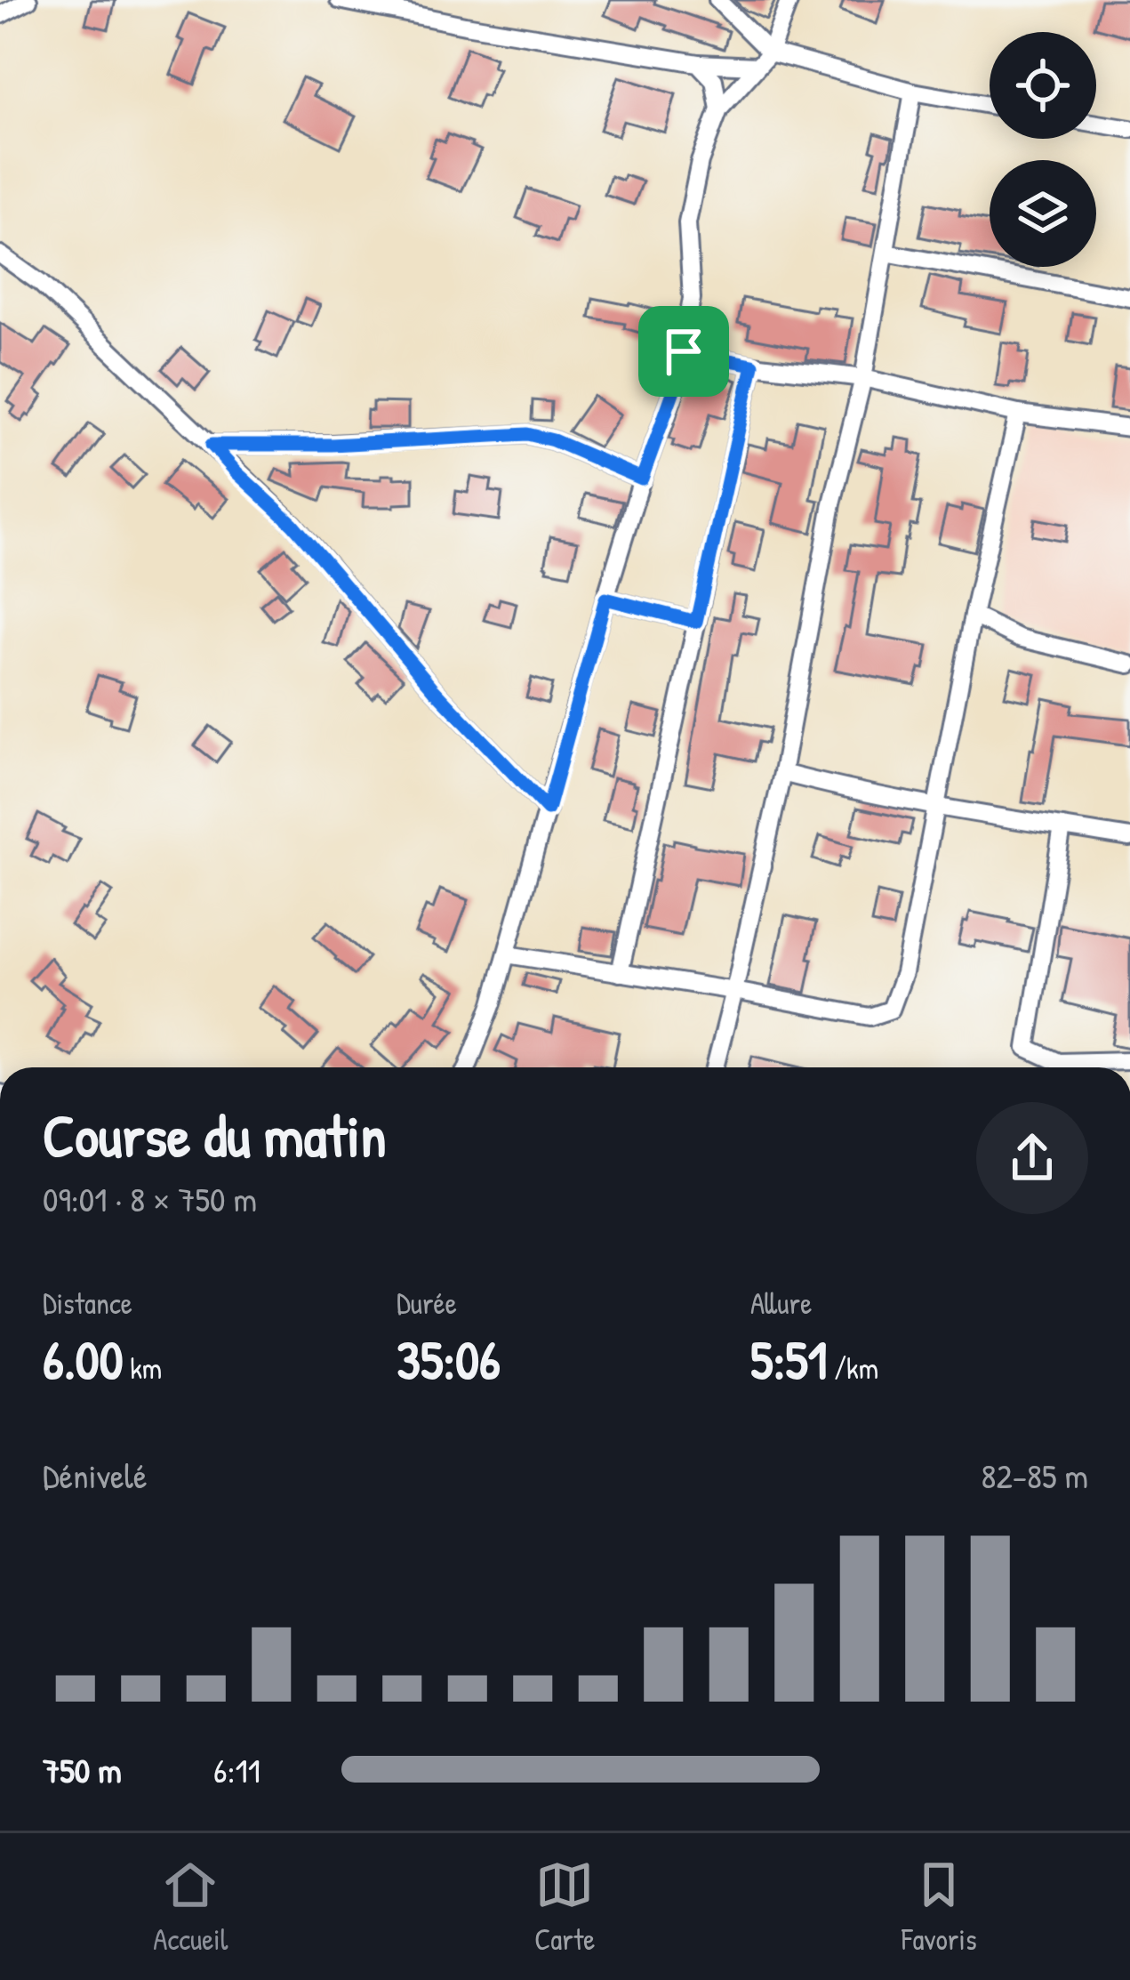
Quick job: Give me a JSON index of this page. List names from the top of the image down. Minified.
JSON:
{"page":{"heading":["Course du matin","09:01 · 8 × 750 m"],"stats":[["Distance","6.00 km"],["Durée","35:06"],["Allure","5:51 /km"]],"chart":["Dénivelé","82–85 m"],"list":[{"name":"750 m","note":"6:11"}],"tabs":["Accueil","Carte","Favoris"]}}
